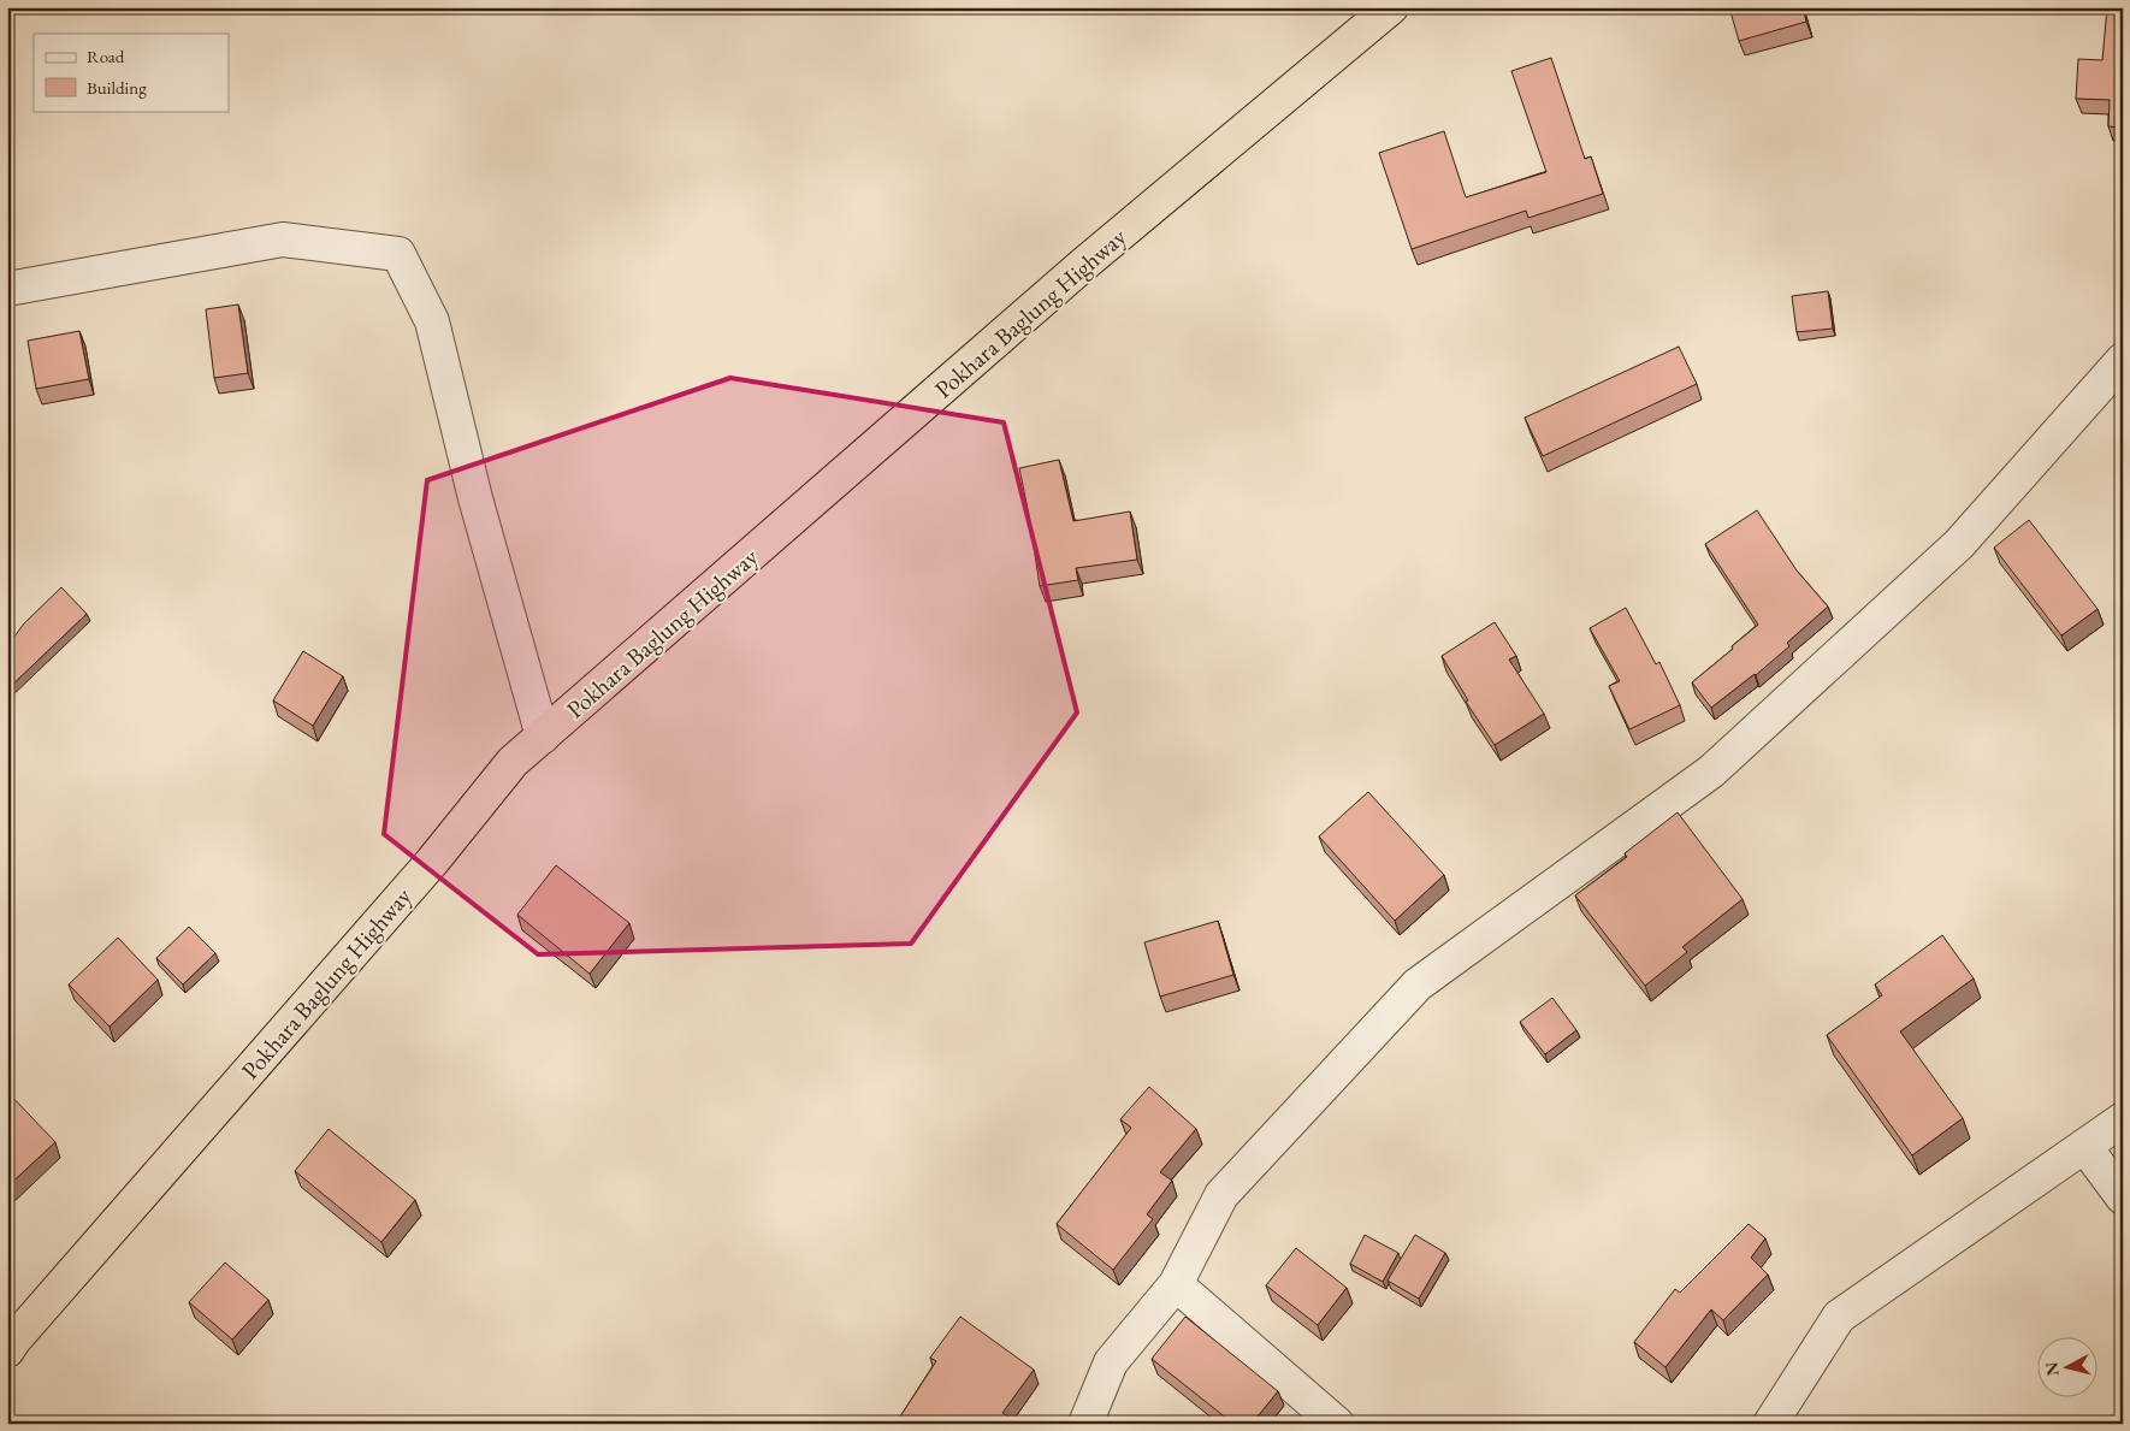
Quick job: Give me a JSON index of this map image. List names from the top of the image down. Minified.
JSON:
{"streets":{"highway":["Pokhara Baglung Highway"]},"legend":["Road","Building"],"north":"left"}
